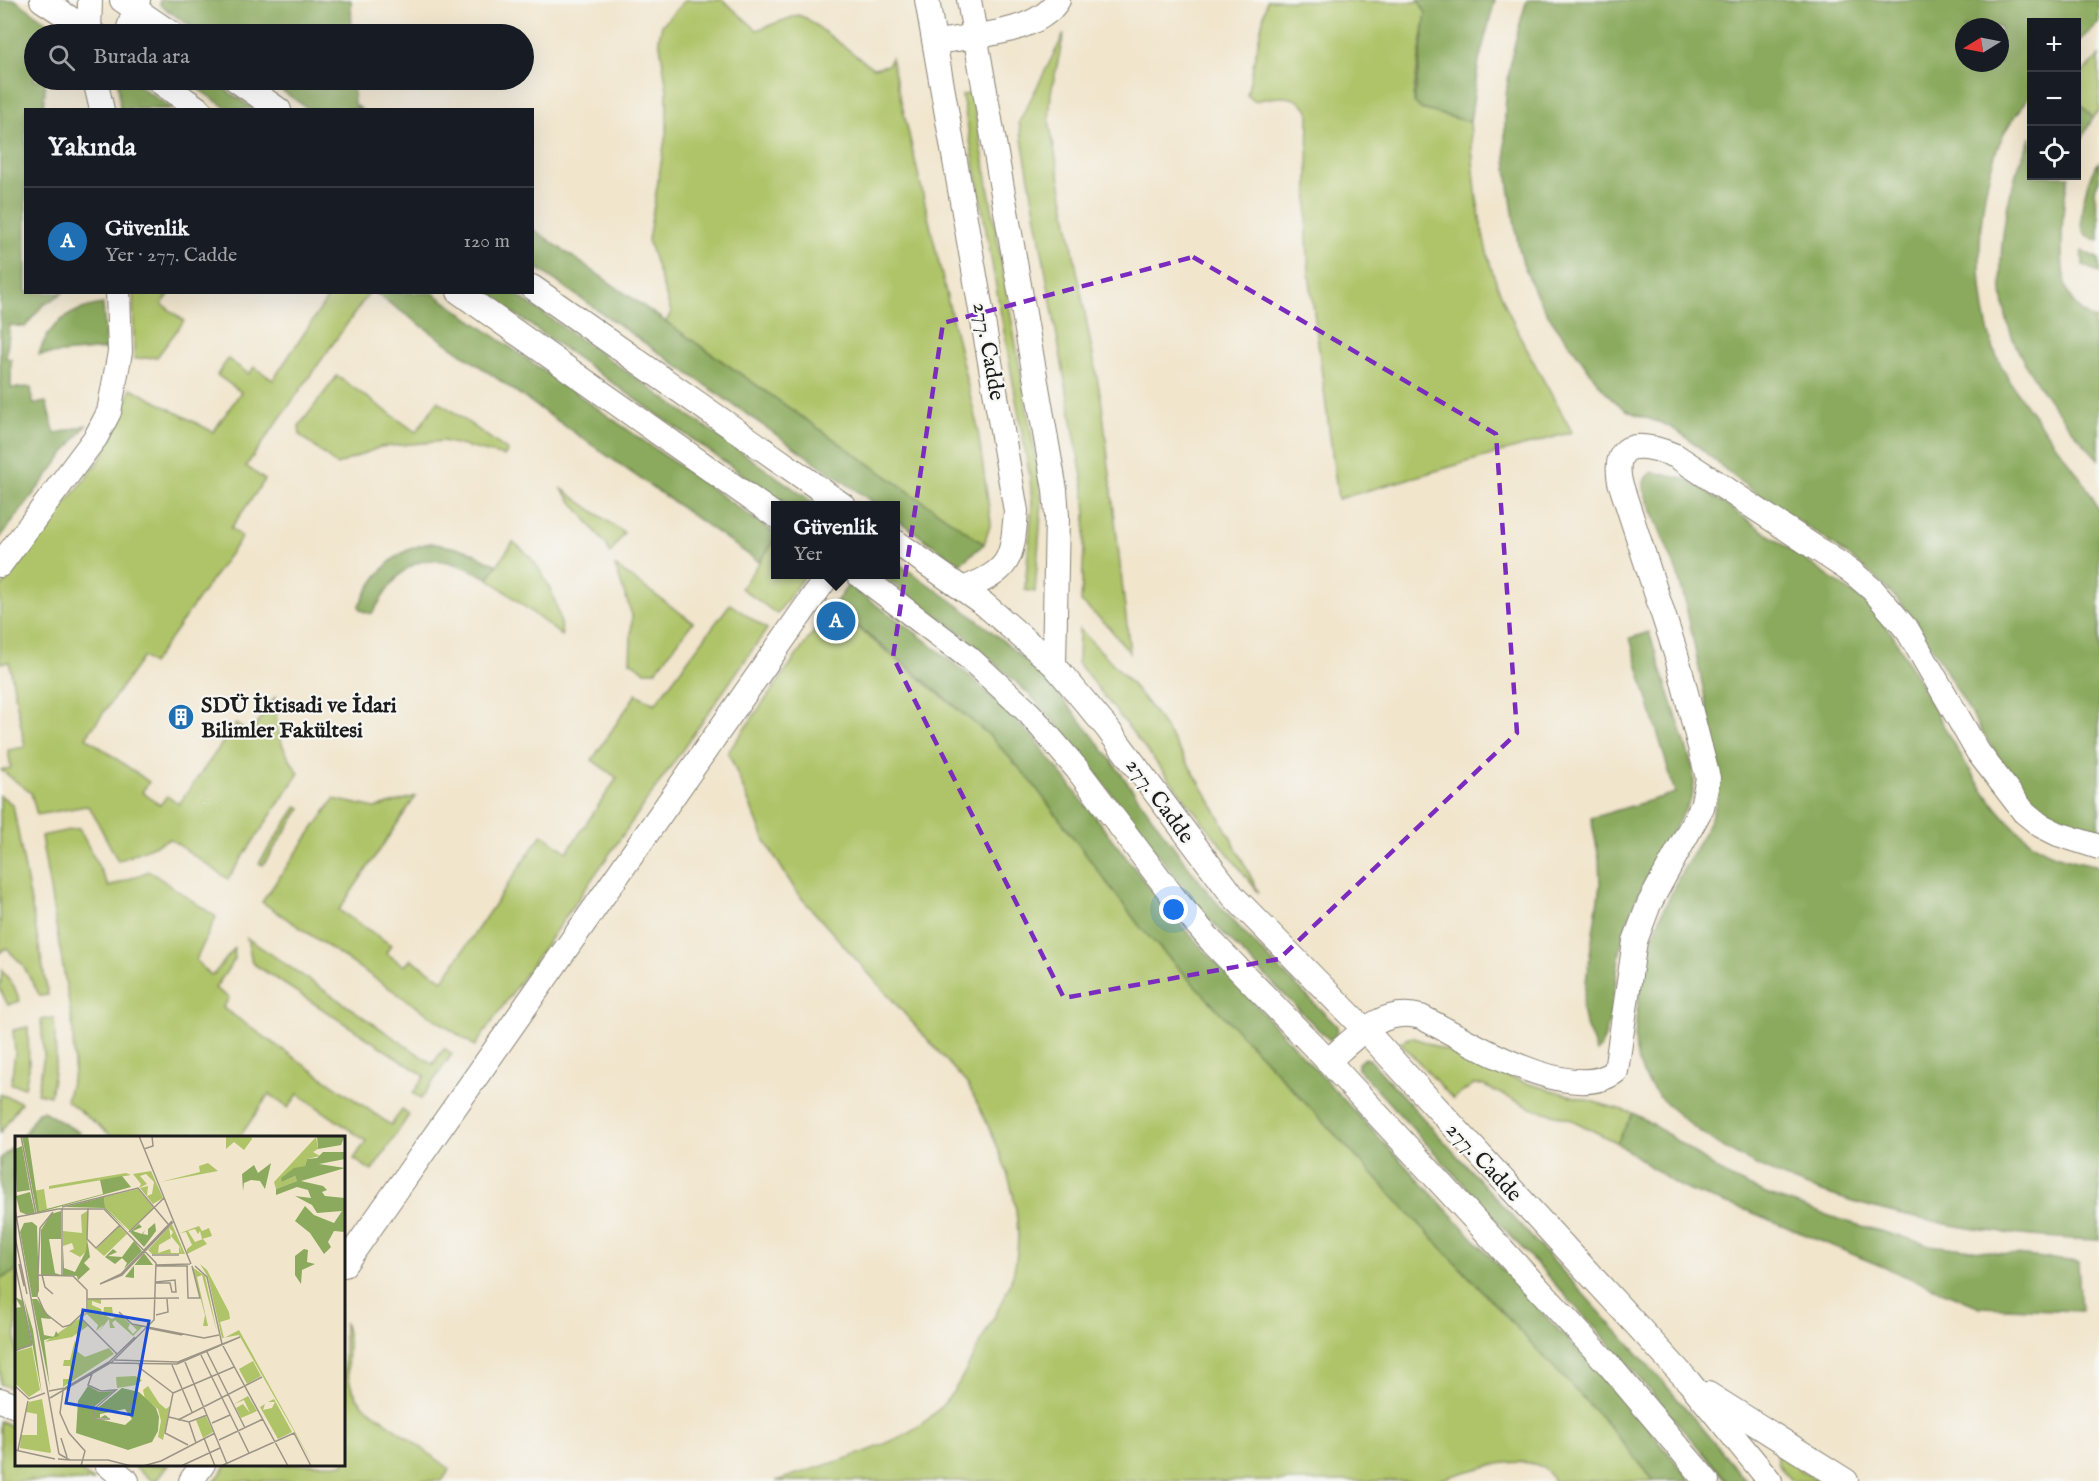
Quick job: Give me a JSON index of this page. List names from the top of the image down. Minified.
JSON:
{"streets":{"street":["277. Cadde"]},"places":{"building":["SDÜ İktisadi ve İdari Bilimler Fakültesi"]},"north":"left","page":{"map_buttons":["+","−"],"search":"Burada ara","heading":"Yakında","list":[{"mark":"A","name":"Güvenlik","note":"Yer · 277. Cadde","value":"120 m"}],"popup":["Güvenlik","Yer"],"pins":"A"}}
